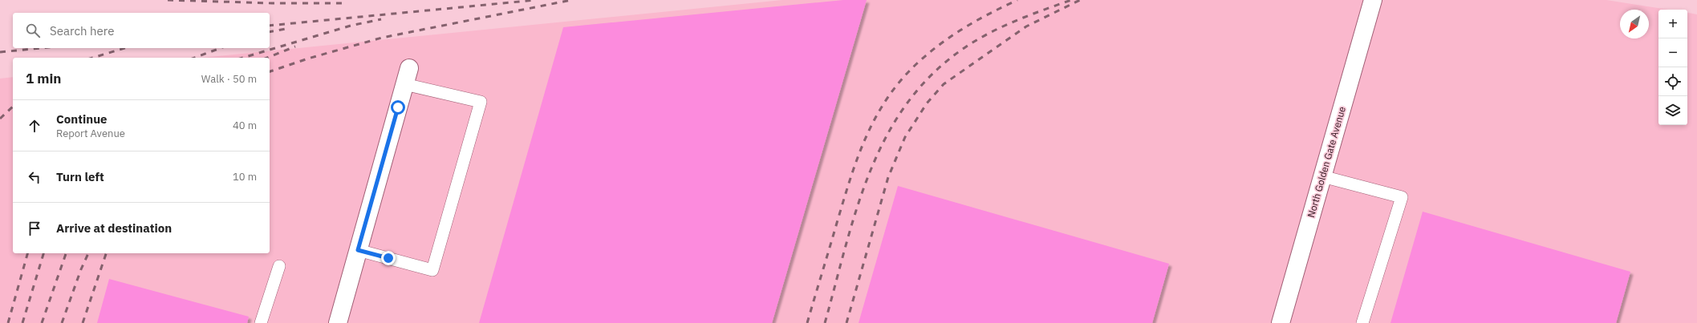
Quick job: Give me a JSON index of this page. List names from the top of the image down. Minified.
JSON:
{"streets":{"street":["North Golden Gate Avenue"]},"north":"bottom left","page":{"map_buttons":["+","−"],"search":"Search here","heading":["1 min","Walk · 50 m"],"list":[["Continue","Report Avenue","40 m"],["Turn left","10 m"],"Arrive at destination"]}}
